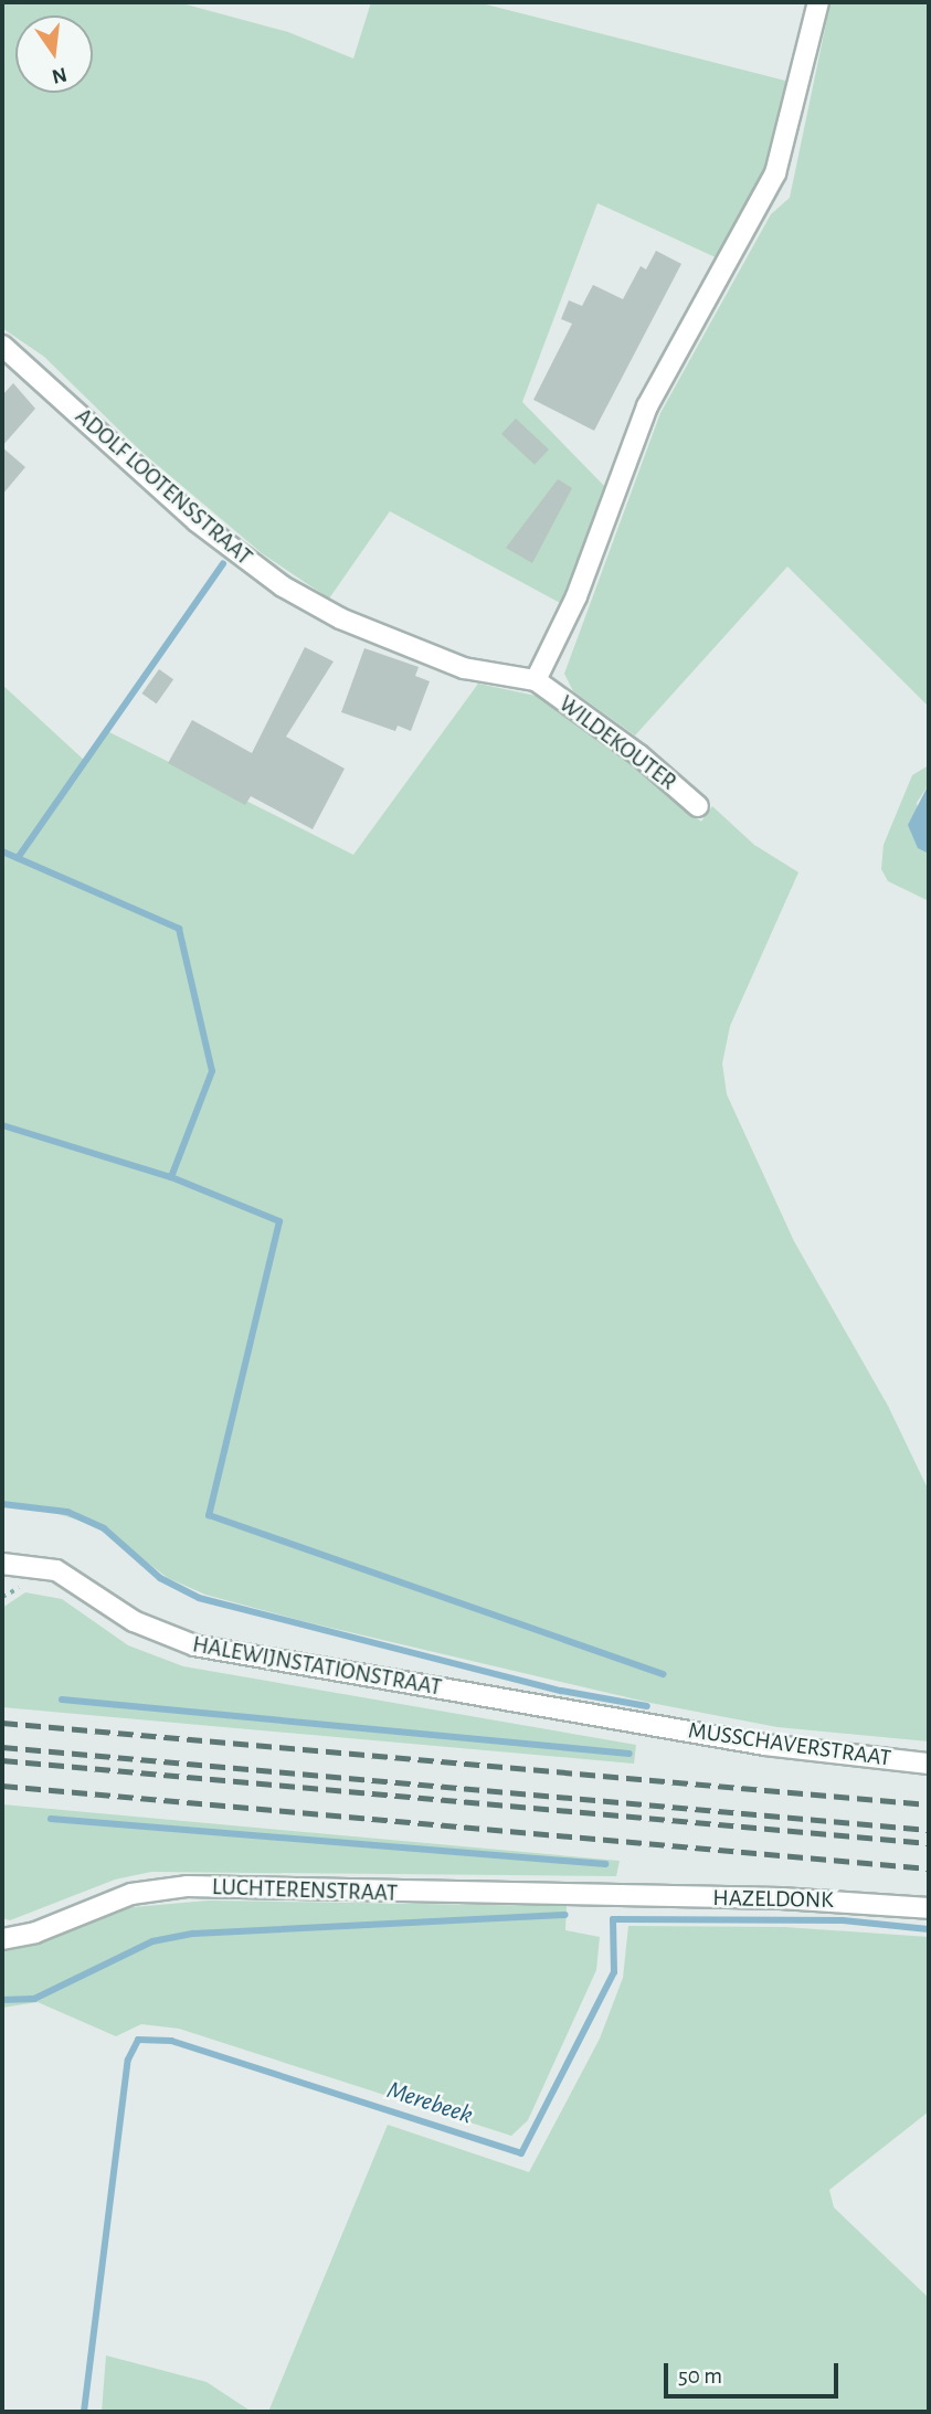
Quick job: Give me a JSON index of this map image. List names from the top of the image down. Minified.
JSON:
{"streets":{"street":["ADOLF LOOTENSSTRAAT","WILDEKOUTER","HALEWIJNSTATIONSTRAAT","MUSSCHAVERSTRAAT","LUCHTERENSTRAAT","HAZELDONK"]},"crossings":[["ADOLF LOOTENSSTRAAT","WILDEKOUTER"],["HALEWIJNSTATIONSTRAAT","MUSSCHAVERSTRAAT"],["LUCHTERENSTRAAT","HAZELDONK"]],"water":["Merebeek"],"scale_bar":"50 m","north":"bottom"}
